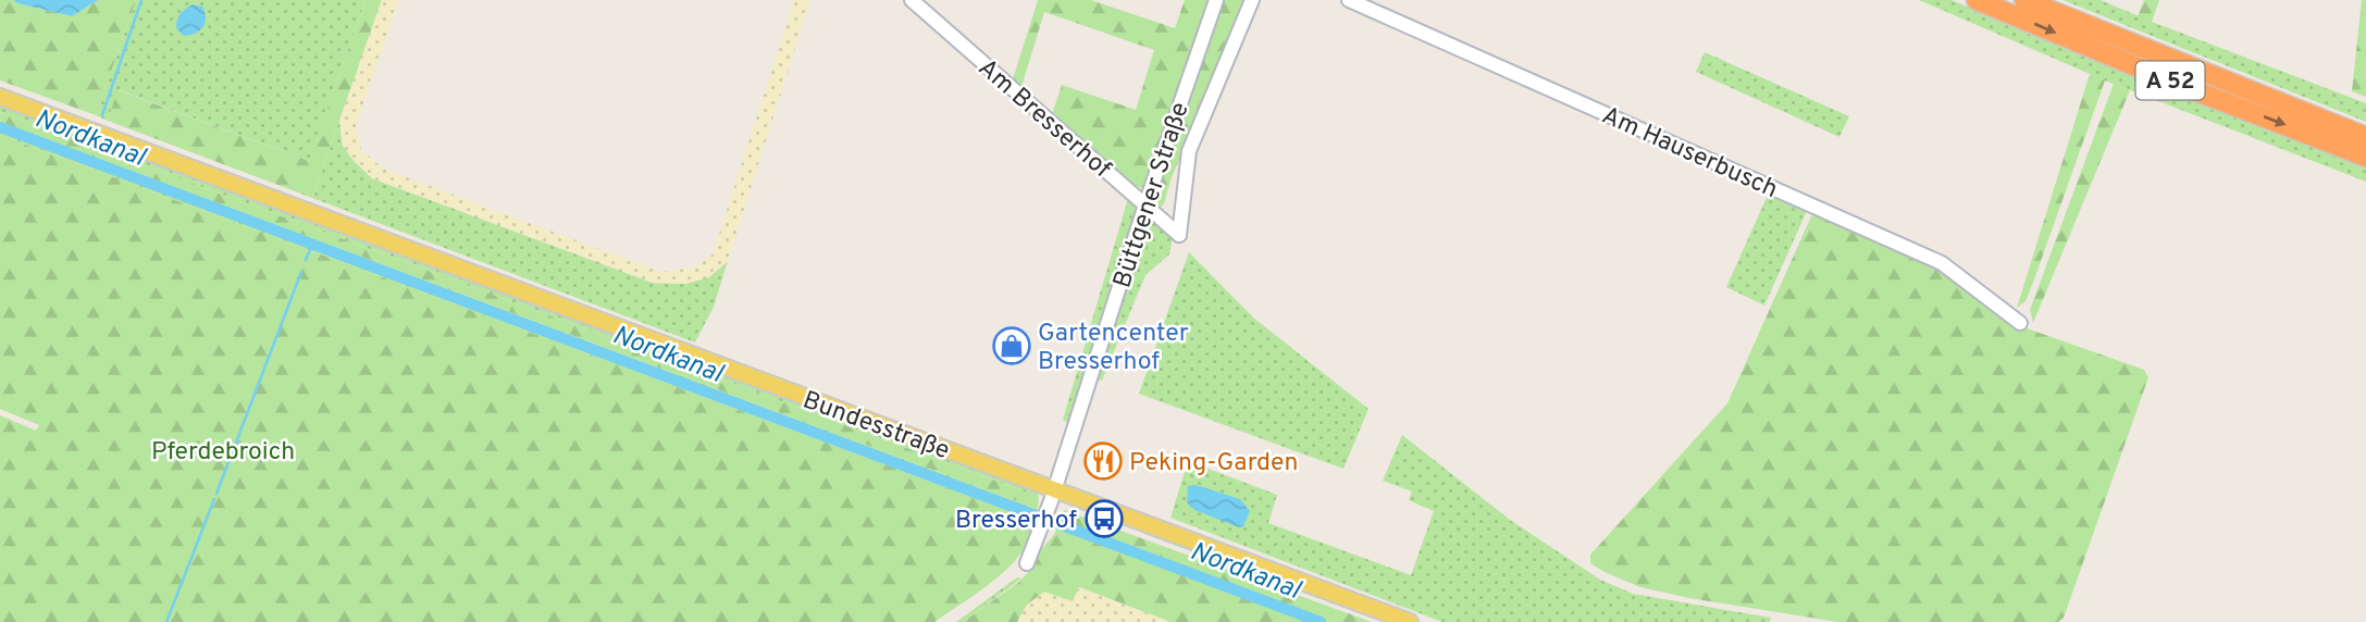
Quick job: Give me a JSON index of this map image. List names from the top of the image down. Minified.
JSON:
{"streets":{"highway":["A 52"],"main road":["Bundesstraße"],"street":["Am Bresserhof","Am Hauserbusch","Büttgener Straße"]},"crossings":[["Am Bresserhof","Büttgener Straße"],["Büttgener Straße","Bundesstraße"]],"water":["Nordkanal"],"parks":["Pferdebroich"],"places":{"shop":["Gartencenter Bresserhof"],"restaurant":["Peking-Garden"],"bus stop":["Bresserhof"]}}
